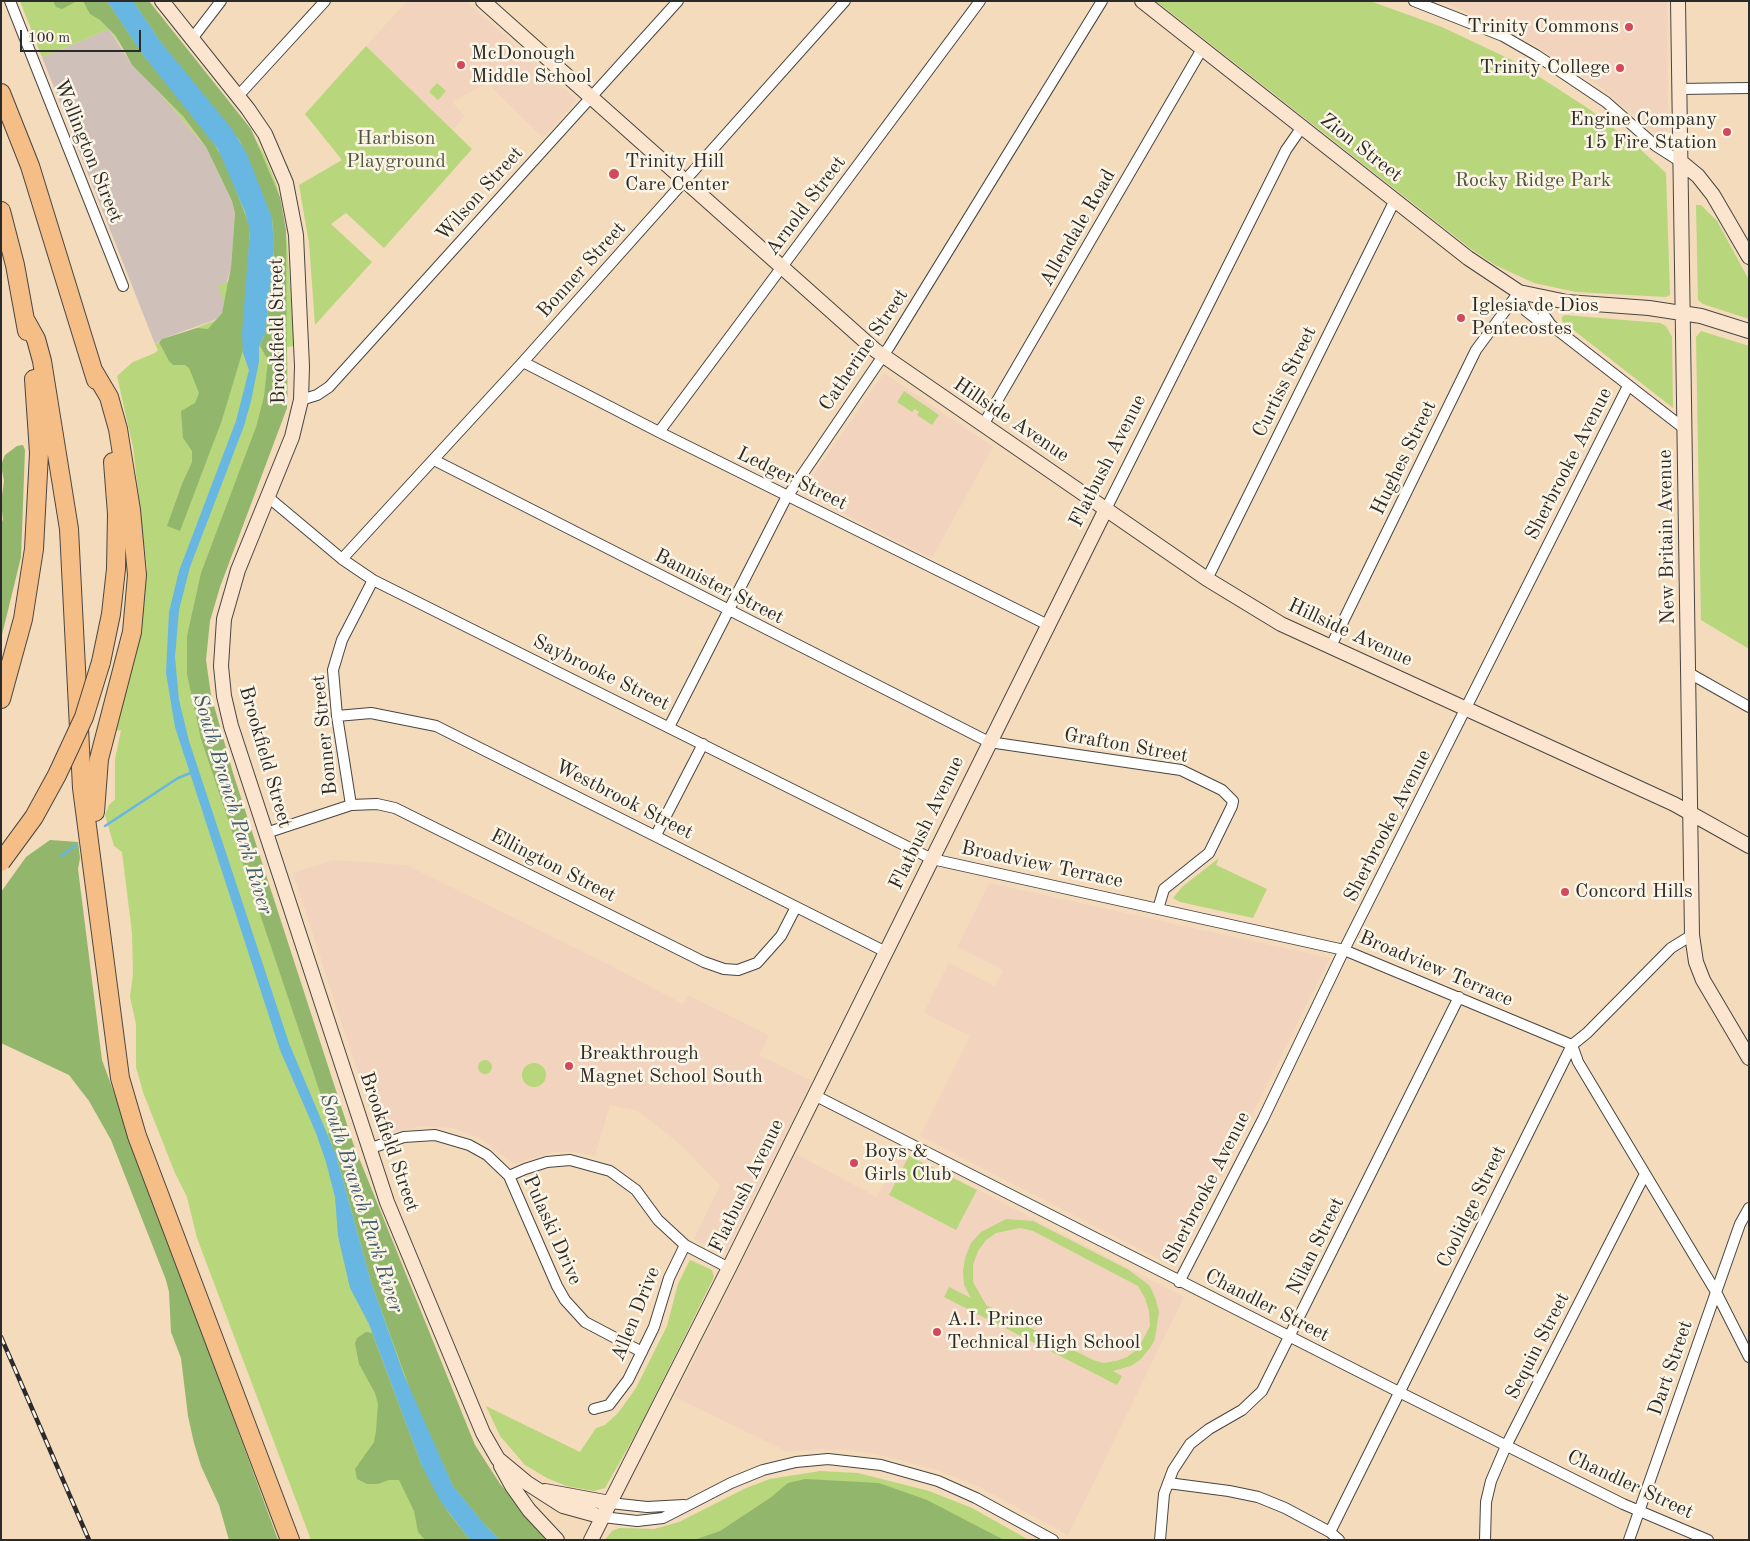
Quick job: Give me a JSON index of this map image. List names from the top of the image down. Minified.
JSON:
{"streets":{"street":["Zion Street","Wellington Street","Wilson Street","Arnold Street","Allendale Road","Bonner Street","Brookfield Street","Catherine Street","Curtiss Street","Hillside Avenue","Hughes Street","Flatbush Avenue","Sherbrooke Avenue","Ledger Street","New Britain Avenue","Bannister Street","Saybrooke Street","Grafton Street","Westbrook Street","Broadview Terrace","Ellington Street","Coolidge Street","Pulaski Drive","Nilan Street","Chandler Street","Allen Drive","Sequin Street","Dart Street"]},"crossings":[["Zion Street","Allendale Road"],["Zion Street","Curtiss Street"],["Zion Street","Hughes Street"],["Zion Street","Flatbush Avenue"],["Zion Street","New Britain Avenue"],["Wilson Street","Brookfield Street"],["Wilson Street","Hillside Avenue"],["Arnold Street","Hillside Avenue"],["Arnold Street","Ledger Street"],["Allendale Road","Hillside Avenue"],["Bonner Street","Hillside Avenue"],["Bonner Street","Ledger Street"],["Bonner Street","Bannister Street"],["Bonner Street","Saybrooke Street"],["Bonner Street","Westbrook Street"],["Bonner Street","Ellington Street"],["Brookfield Street","Flatbush Avenue"],["Brookfield Street","Saybrooke Street"],["Brookfield Street","Ellington Street"],["Brookfield Street","Pulaski Drive"],["Catherine Street","Hillside Avenue"],["Catherine Street","Ledger Street"],["Catherine Street","Bannister Street"],["Catherine Street","Saybrooke Street"],["Curtiss Street","Hillside Avenue"],["Hillside Avenue","Hughes Street"],["Hillside Avenue","Flatbush Avenue"],["Hillside Avenue","Sherbrooke Avenue"],["Hillside Avenue","New Britain Avenue"],["Flatbush Avenue","Ledger Street"],["Flatbush Avenue","Bannister Street"],["Flatbush Avenue","Saybrooke Street"],["Flatbush Avenue","Grafton Street"],["Flatbush Avenue","Westbrook Street"],["Flatbush Avenue","Broadview Terrace"],["Flatbush Avenue","Chandler Street"],["Sherbrooke Avenue","Broadview Terrace"],["Sherbrooke Avenue","Chandler Street"],["New Britain Avenue","Coolidge Street"],["Bannister Street","Grafton Street"],["Saybrooke Street","Broadview Terrace"],["Grafton Street","Broadview Terrace"],["Westbrook Street","Ellington Street"],["Broadview Terrace","Coolidge Street"],["Broadview Terrace","Nilan Street"],["Coolidge Street","Chandler Street"],["Pulaski Drive","Allen Drive"],["Nilan Street","Chandler Street"],["Chandler Street","Sequin Street"],["Chandler Street","Dart Street"]],"water":["South Branch Park River"],"parks":["Harbison Playground","Rocky Ridge Park"],"places":["Trinity Commons","McDonough Middle School","Trinity College","Engine Company 15 Fire Station","Trinity Hill Care Center","Iglesia de Dios Pentecostes","Concord Hills","Breakthrough Magnet School South","Boys & Girls Club","A.I. Prince Technical High School"],"scale_bar":"100 m"}
